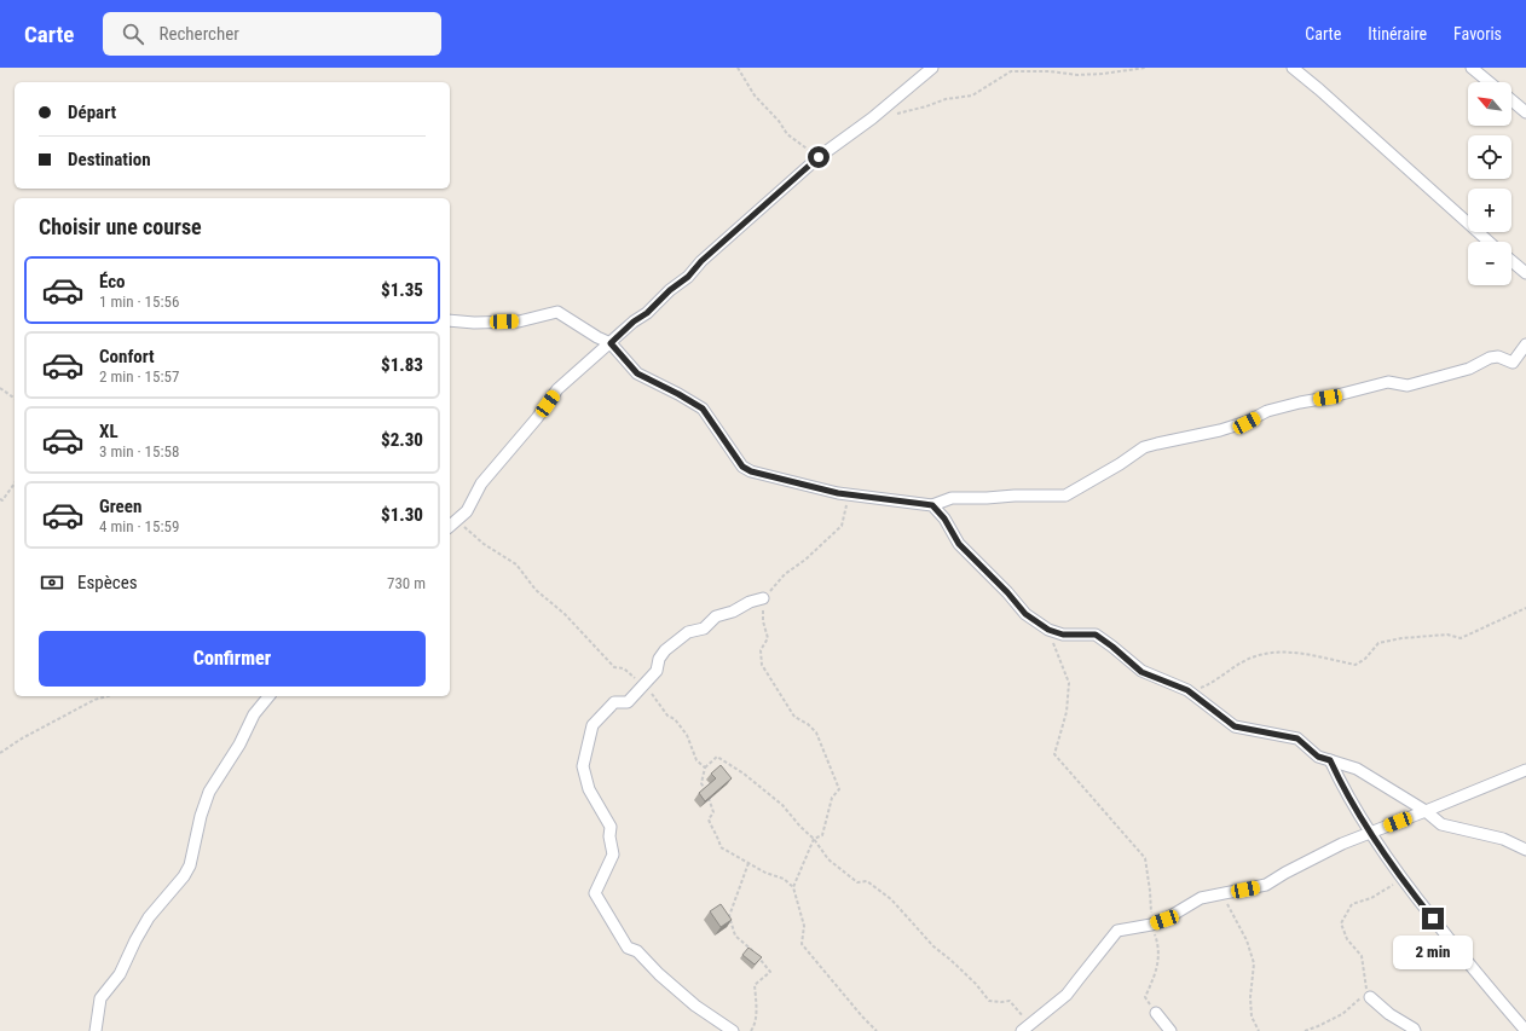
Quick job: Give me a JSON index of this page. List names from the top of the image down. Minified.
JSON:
{"north":"top left","page":{"header":"Carte","search":"Rechercher","nav":["Carte","Itinéraire","Favoris"],"map_buttons":["+","−"],"banner":["Départ","Destination"],"heading":"Choisir une course","list":[{"name":"Éco","note":"1 min · 15:56","value":"$1.35"},{"name":"Confort","note":"2 min · 15:57","value":"$1.83"},{"name":"XL","note":"3 min · 15:58","value":"$2.30"},{"name":"Green","note":"4 min · 15:59","value":"$1.30"}],"pay":["Espèces","730 m"],"buttons":"Confirmer","bubble":"2 min"}}
